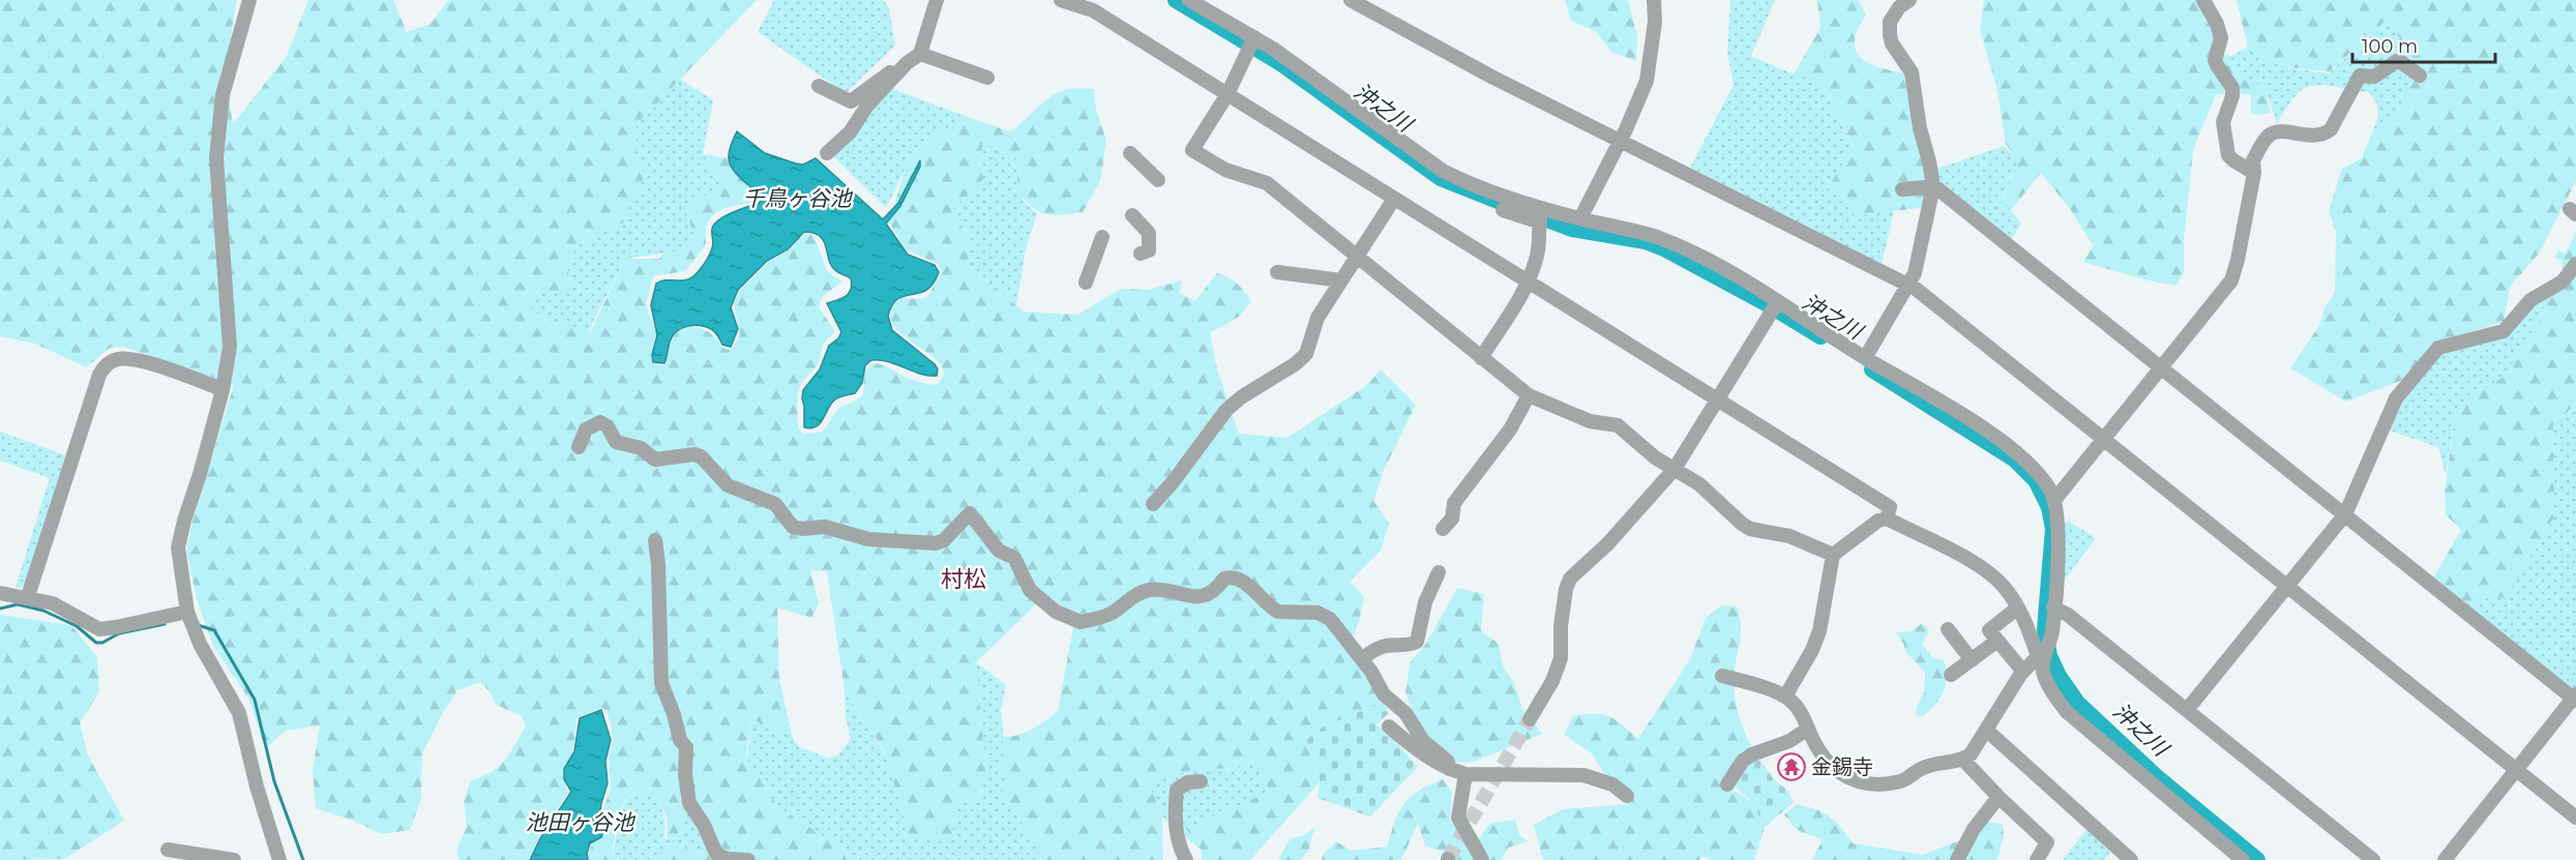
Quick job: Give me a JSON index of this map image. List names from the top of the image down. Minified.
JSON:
{"districts":["村松"],"water":["沖之川","千鳥ヶ谷池","池田ヶ谷池"],"places":{"temple":["金錫寺"]},"scale_bar":"100 m"}
